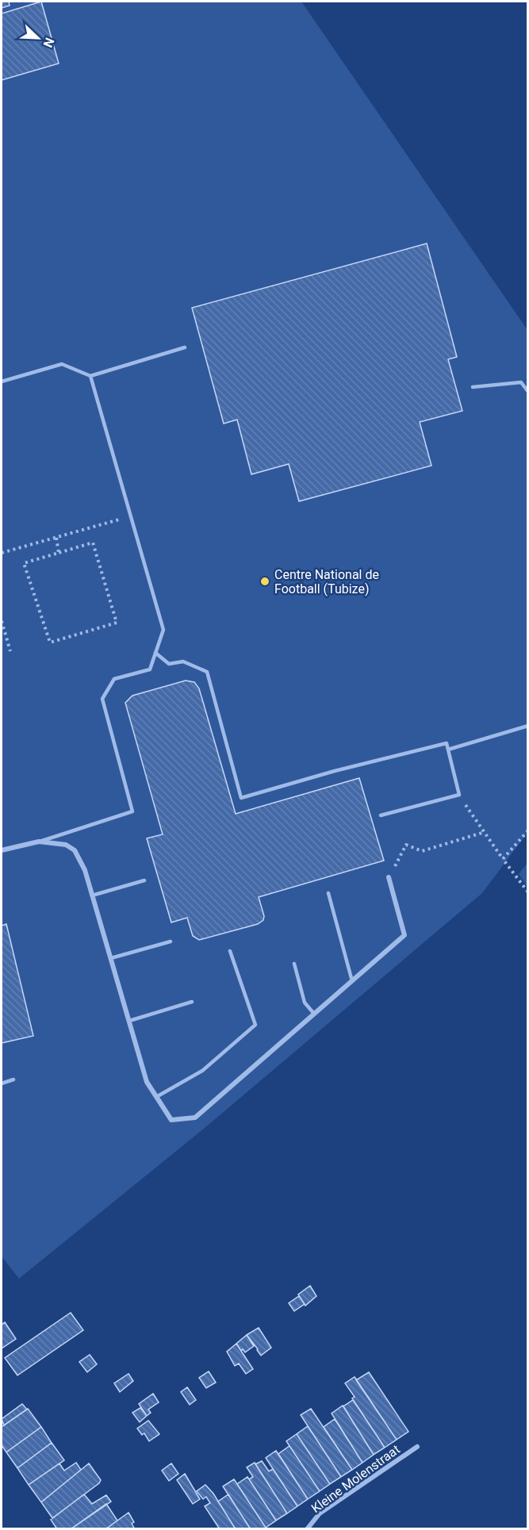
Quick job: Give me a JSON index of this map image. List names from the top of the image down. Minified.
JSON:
{"streets":{"street":["Kleine Molenstraat"]},"places":["Centre National de Football (Tubize)"],"north":"bottom right"}
